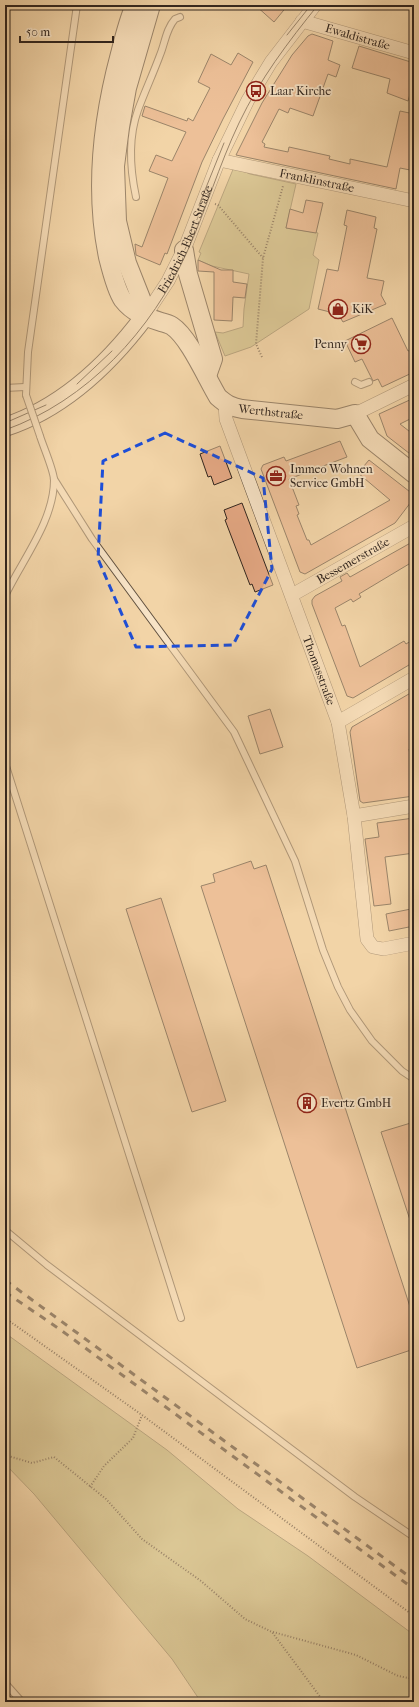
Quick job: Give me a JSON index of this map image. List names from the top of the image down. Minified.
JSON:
{"streets":{"main road":["Friedrich-Ebert-Straße","Werthstraße"],"street":["Ewaldistraße","Franklinstraße","Bessemerstraße","Thomasstraße"]},"crossings":[["Ewaldistraße","Friedrich-Ebert-Straße"],["Franklinstraße","Friedrich-Ebert-Straße"],["Friedrich-Ebert-Straße","Werthstraße"],["Werthstraße","Thomasstraße"],["Bessemerstraße","Thomasstraße"]],"places":{"bus stop":["Laar Kirche"],"shop":["KiK"],"supermarket":["Penny"],"office":["Immeo Wohnen Service GmbH"],"building":["Evertz GmbH"]},"scale_bar":"50 m"}
